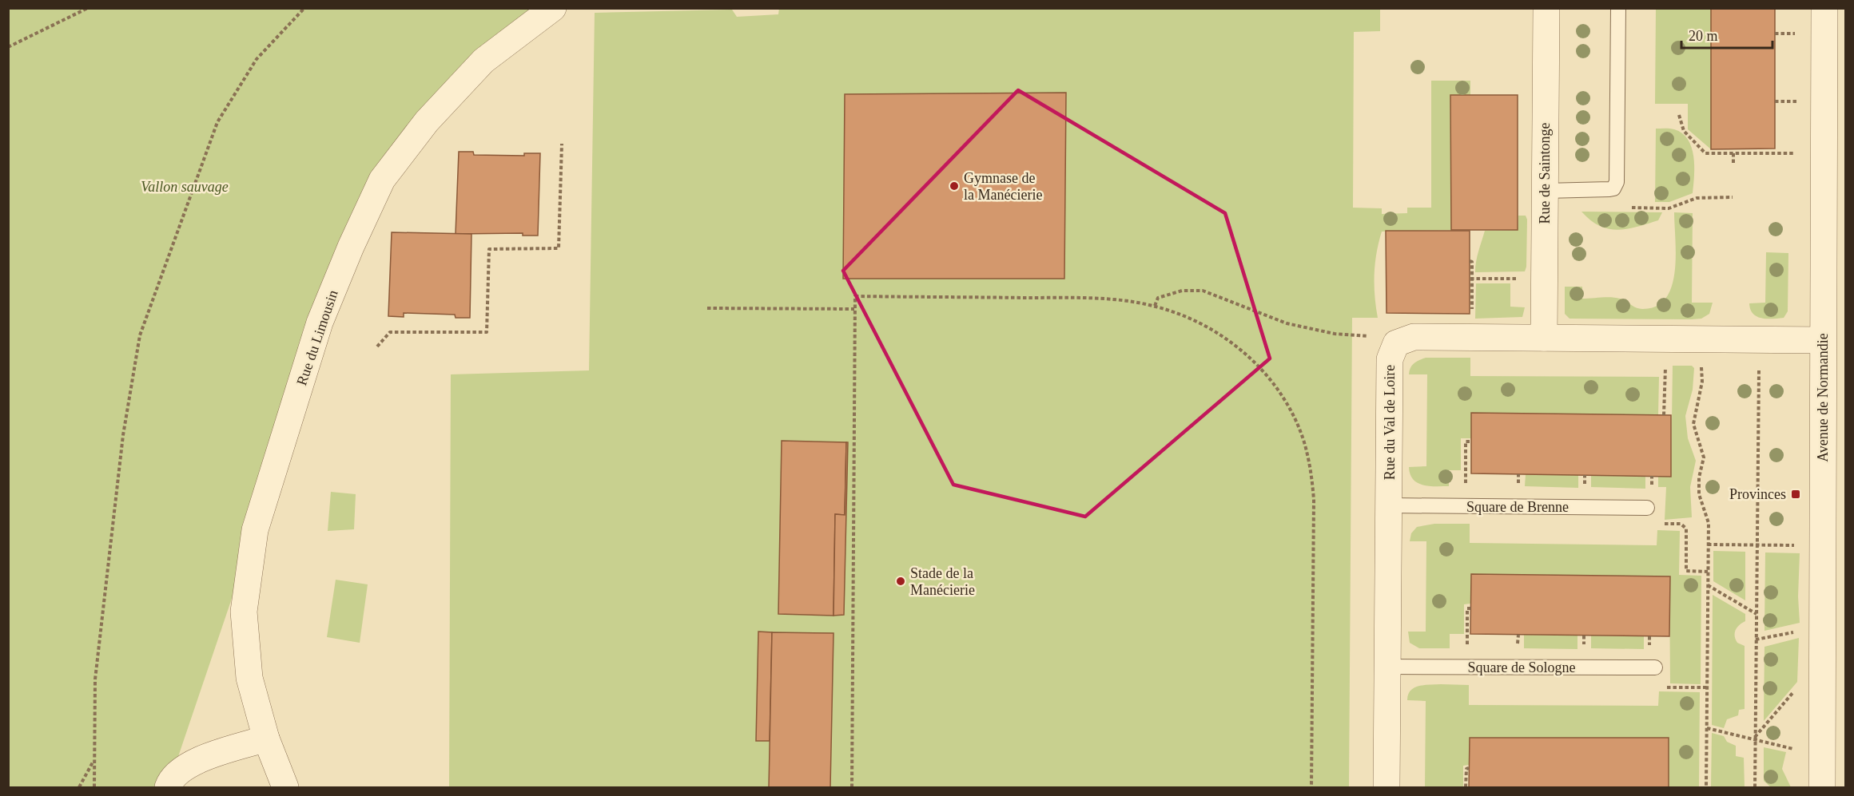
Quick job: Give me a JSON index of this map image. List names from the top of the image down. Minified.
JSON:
{"streets":{"street":["Rue de Saintonge","Rue du Limousin","Avenue de Normandie","Rue du Val de Loire"],"lane":["Square de Brenne","Square de Sologne"]},"crossings":[["Rue de Saintonge","Rue du Val de Loire"],["Avenue de Normandie","Rue du Val de Loire"],["Rue du Val de Loire","Square de Brenne"],["Rue du Val de Loire","Square de Sologne"]],"parks":["Vallon sauvage"],"places":{"other":["Gymnase de la Manécierie","Stade de la Manécierie"],"transit":["Provinces"]},"scale_bar":"20 m"}
